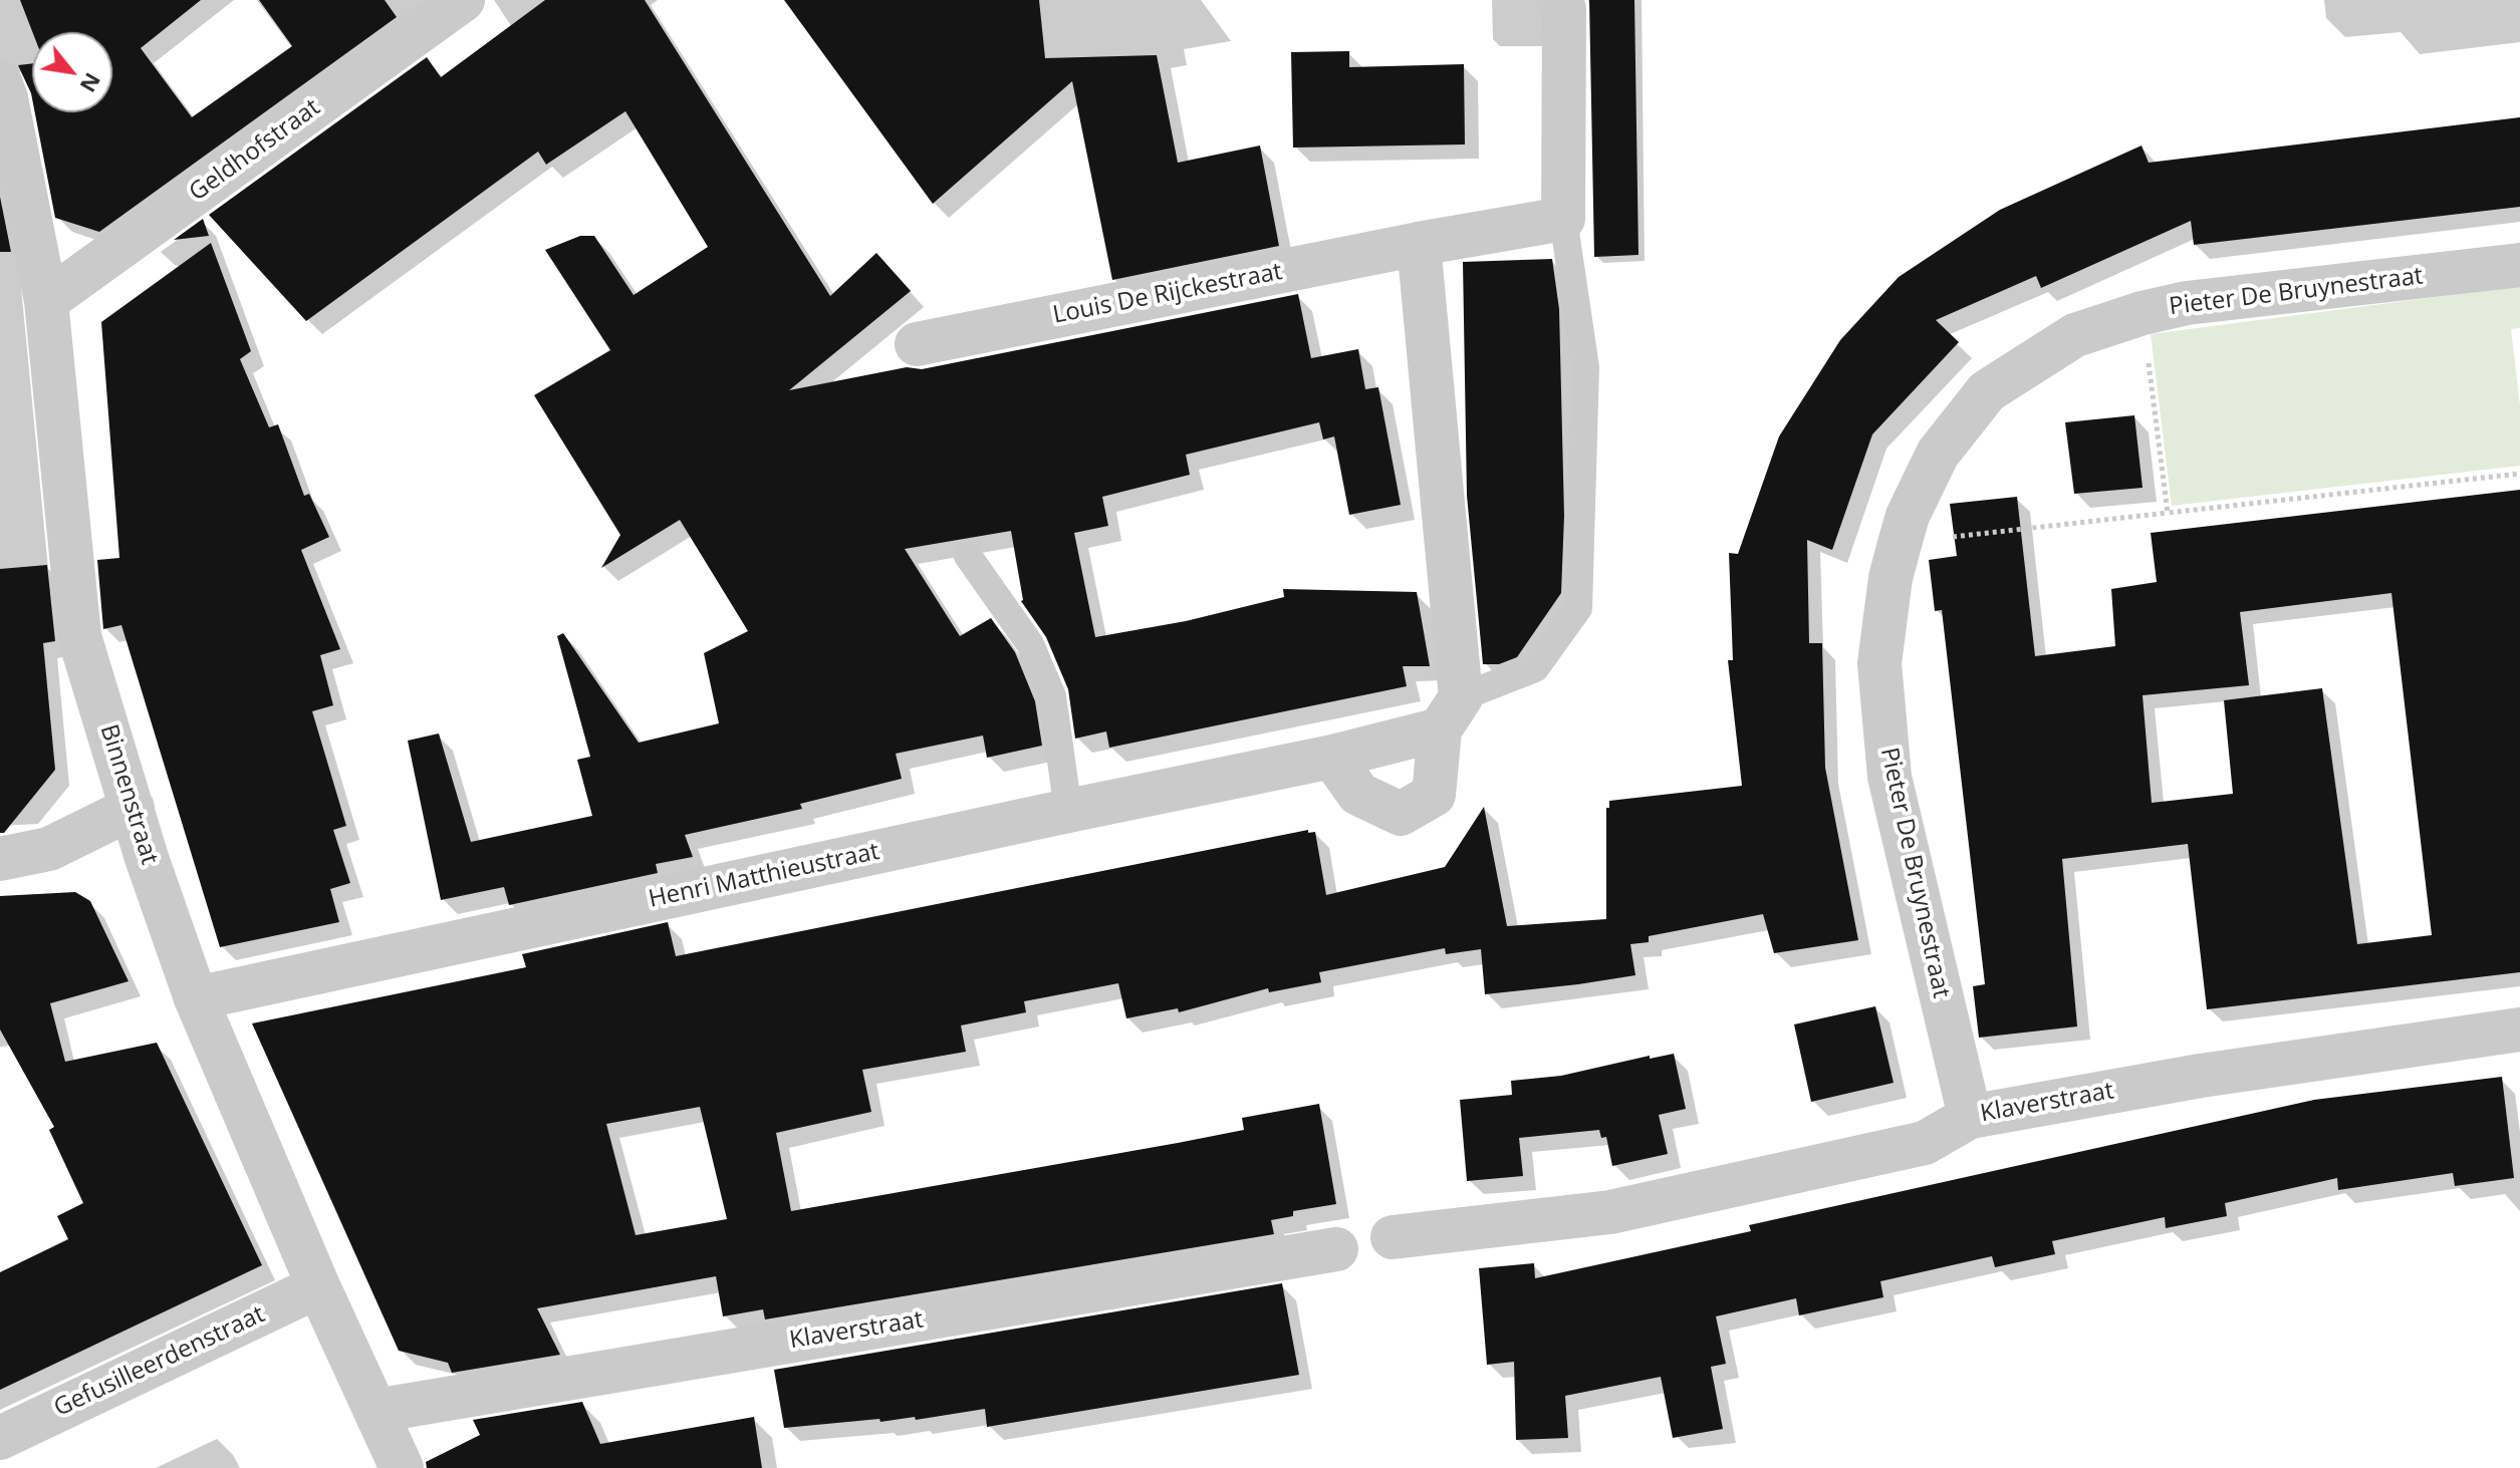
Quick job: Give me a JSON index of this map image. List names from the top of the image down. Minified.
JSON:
{"streets":{"street":["Geldhofstraat","Pieter De Bruynestraat","Louis De Rijckestraat","Binnenstraat","Henri Matthieustraat","Klaverstraat","Gefusilleerdenstraat"]},"crossings":[["Geldhofstraat","Binnenstraat"],["Pieter De Bruynestraat","Klaverstraat"],["Binnenstraat","Henri Matthieustraat"],["Binnenstraat","Klaverstraat"],["Binnenstraat","Gefusilleerdenstraat"]],"north":"bottom right"}
